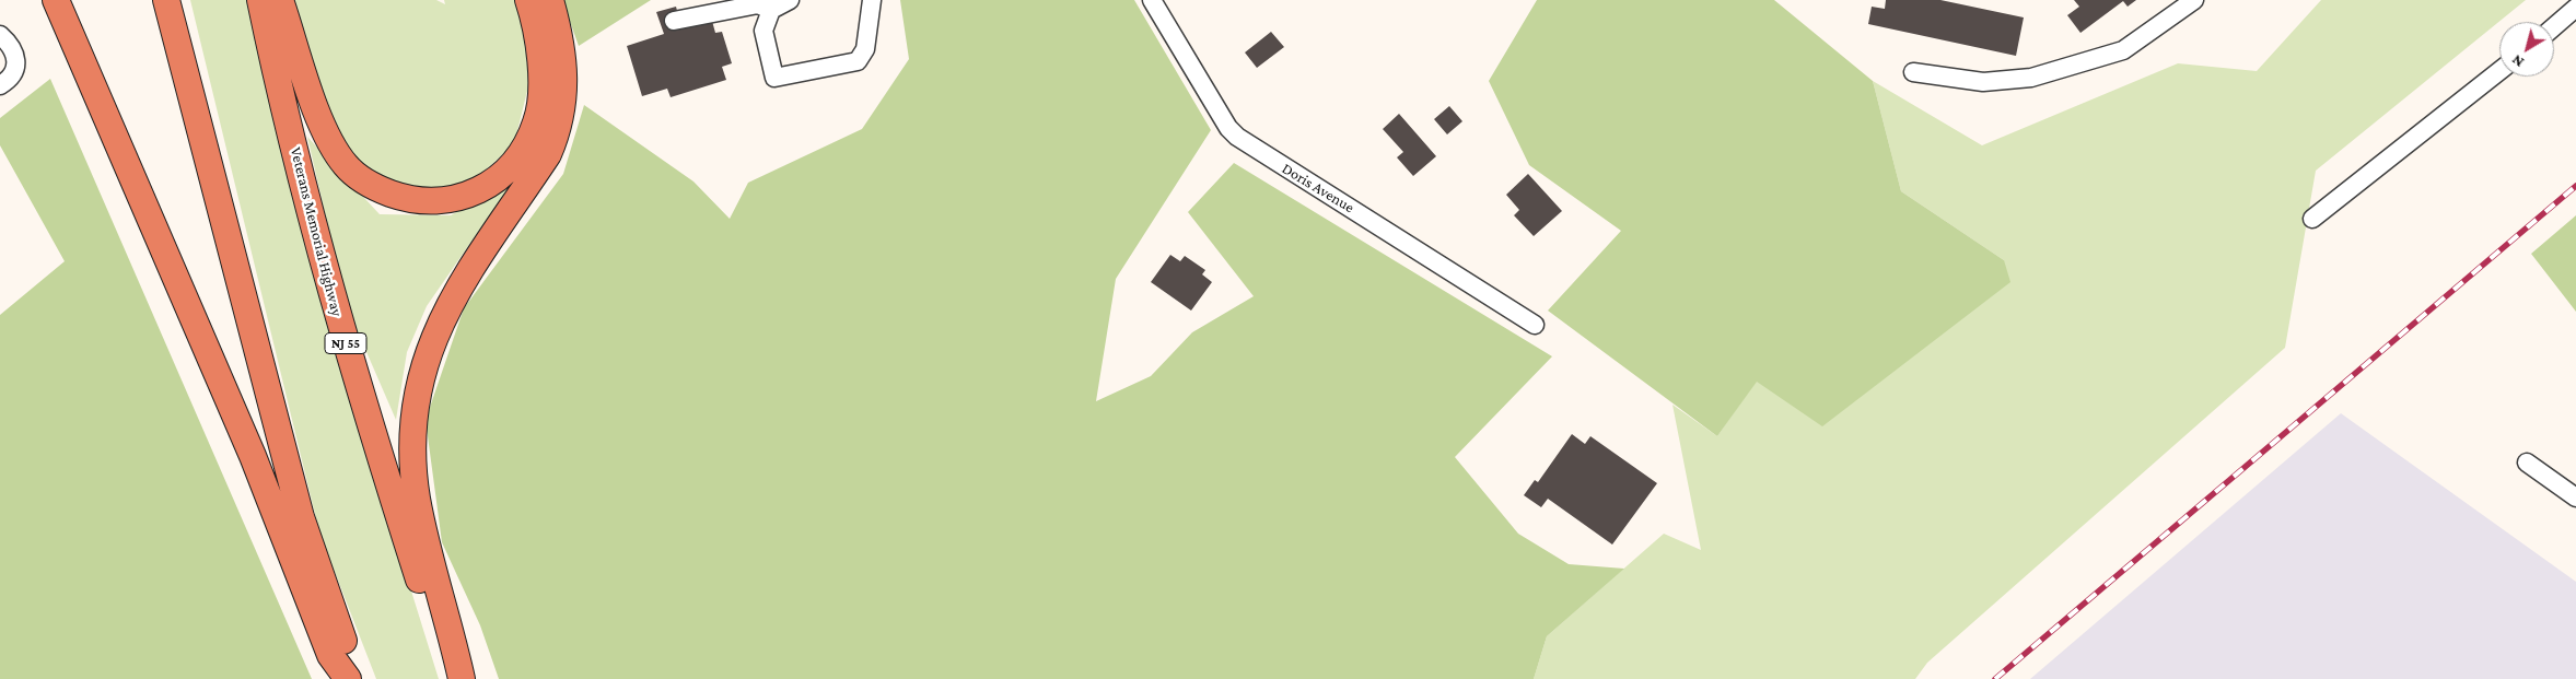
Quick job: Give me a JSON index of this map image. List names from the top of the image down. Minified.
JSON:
{"streets":{"highway":["Veterans Memorial Highway","NJ 55"],"street":["Doris Avenue"]},"north":"bottom left"}
